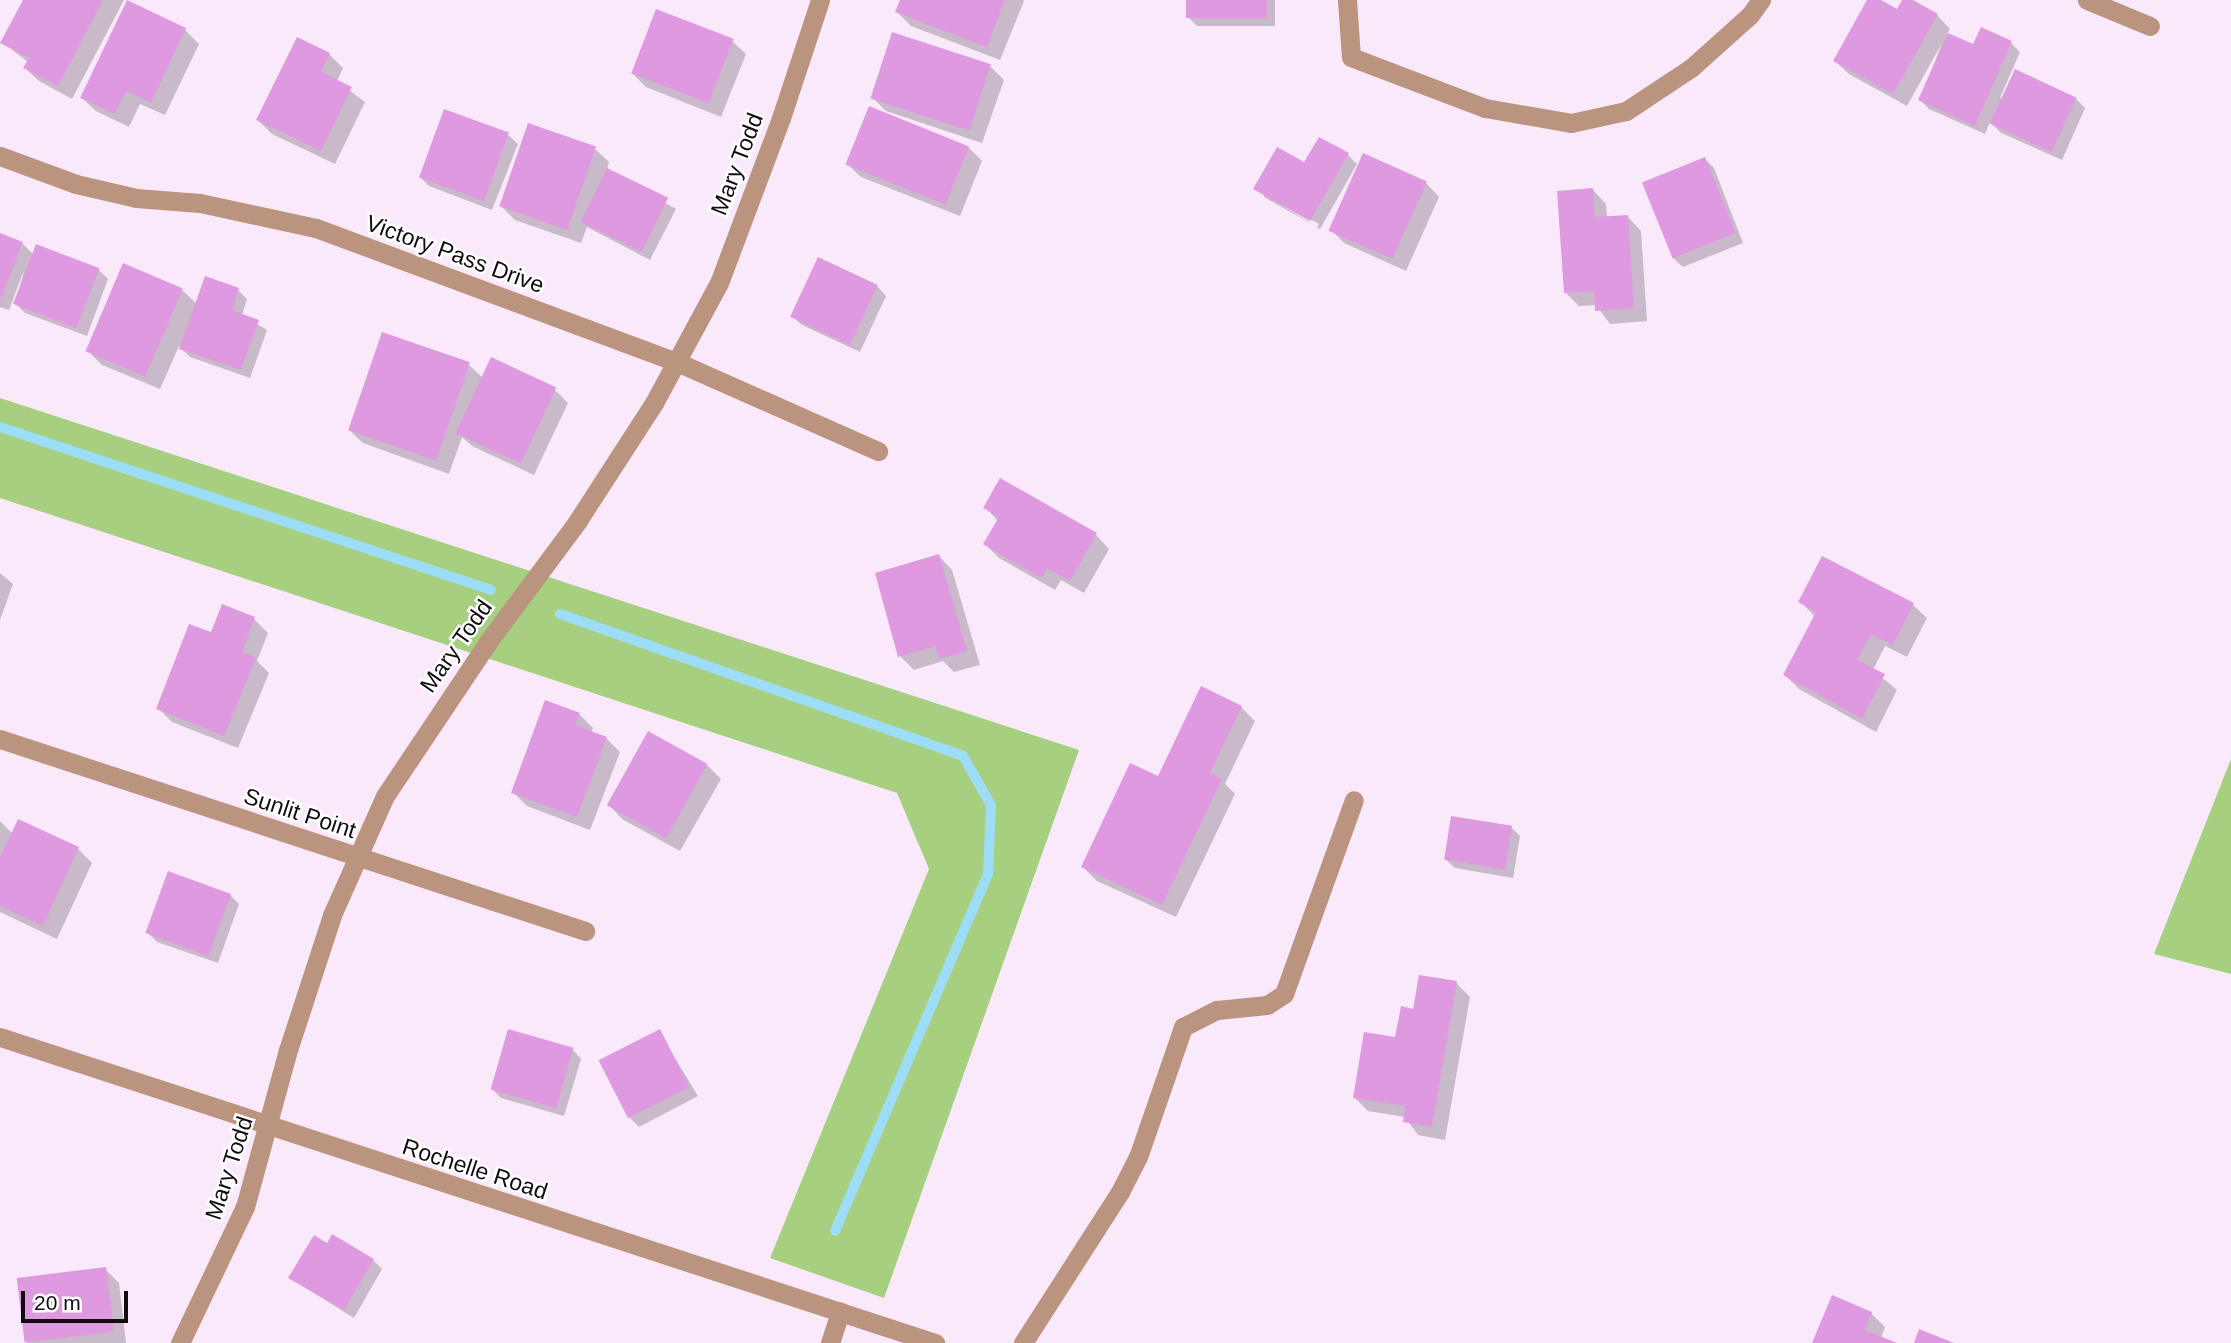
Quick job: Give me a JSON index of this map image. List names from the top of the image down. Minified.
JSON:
{"streets":{"street":["Mary Todd","Victory Pass Drive","Sunlit Point","Rochelle Road"]},"crossings":[["Mary Todd","Victory Pass Drive"],["Mary Todd","Sunlit Point"],["Mary Todd","Rochelle Road"]],"scale_bar":"20 m"}
